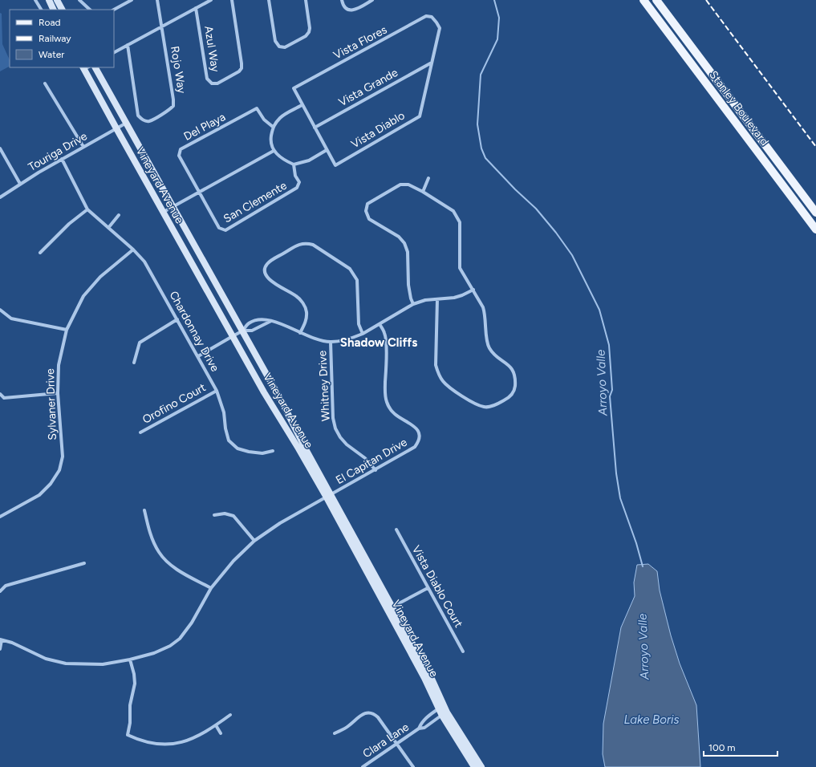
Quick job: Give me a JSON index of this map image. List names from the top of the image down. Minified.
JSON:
{"streets":{"main road":["Stanley Boulevard"],"street":["Vista Flores","Azul Way","Rojo Way","Vista Grande","Del Playa","Vista Diablo","Touriga Drive","Vineyard Avenue","San Clemente","Chardonnay Drive","Whitney Drive","Orofino Court","Sylvaner Drive","El Capitan Drive","Vista Diablo Court","Clara Lane"]},"crossings":[["Vista Flores","Vista Grande"],["Vista Flores","Del Playa"],["Vista Flores","Vista Diablo"],["Vista Flores","San Clemente"],["Vista Grande","Del Playa"],["Vista Grande","Vista Diablo"],["Vista Grande","San Clemente"],["Del Playa","Vista Diablo"],["Del Playa","San Clemente"],["Vista Diablo","San Clemente"],["Touriga Drive","Vineyard Avenue"],["Touriga Drive","Chardonnay Drive"],["Vineyard Avenue","El Capitan Drive"],["Vineyard Avenue","Clara Lane"],["Chardonnay Drive","Orofino Court"],["Chardonnay Drive","Sylvaner Drive"],["Whitney Drive","El Capitan Drive"]],"districts":["Shadow Cliffs"],"water":["Arroyo Valle","Lake Boris"],"legend":["Road","Railway","Water"],"scale_bar":"100 m"}
